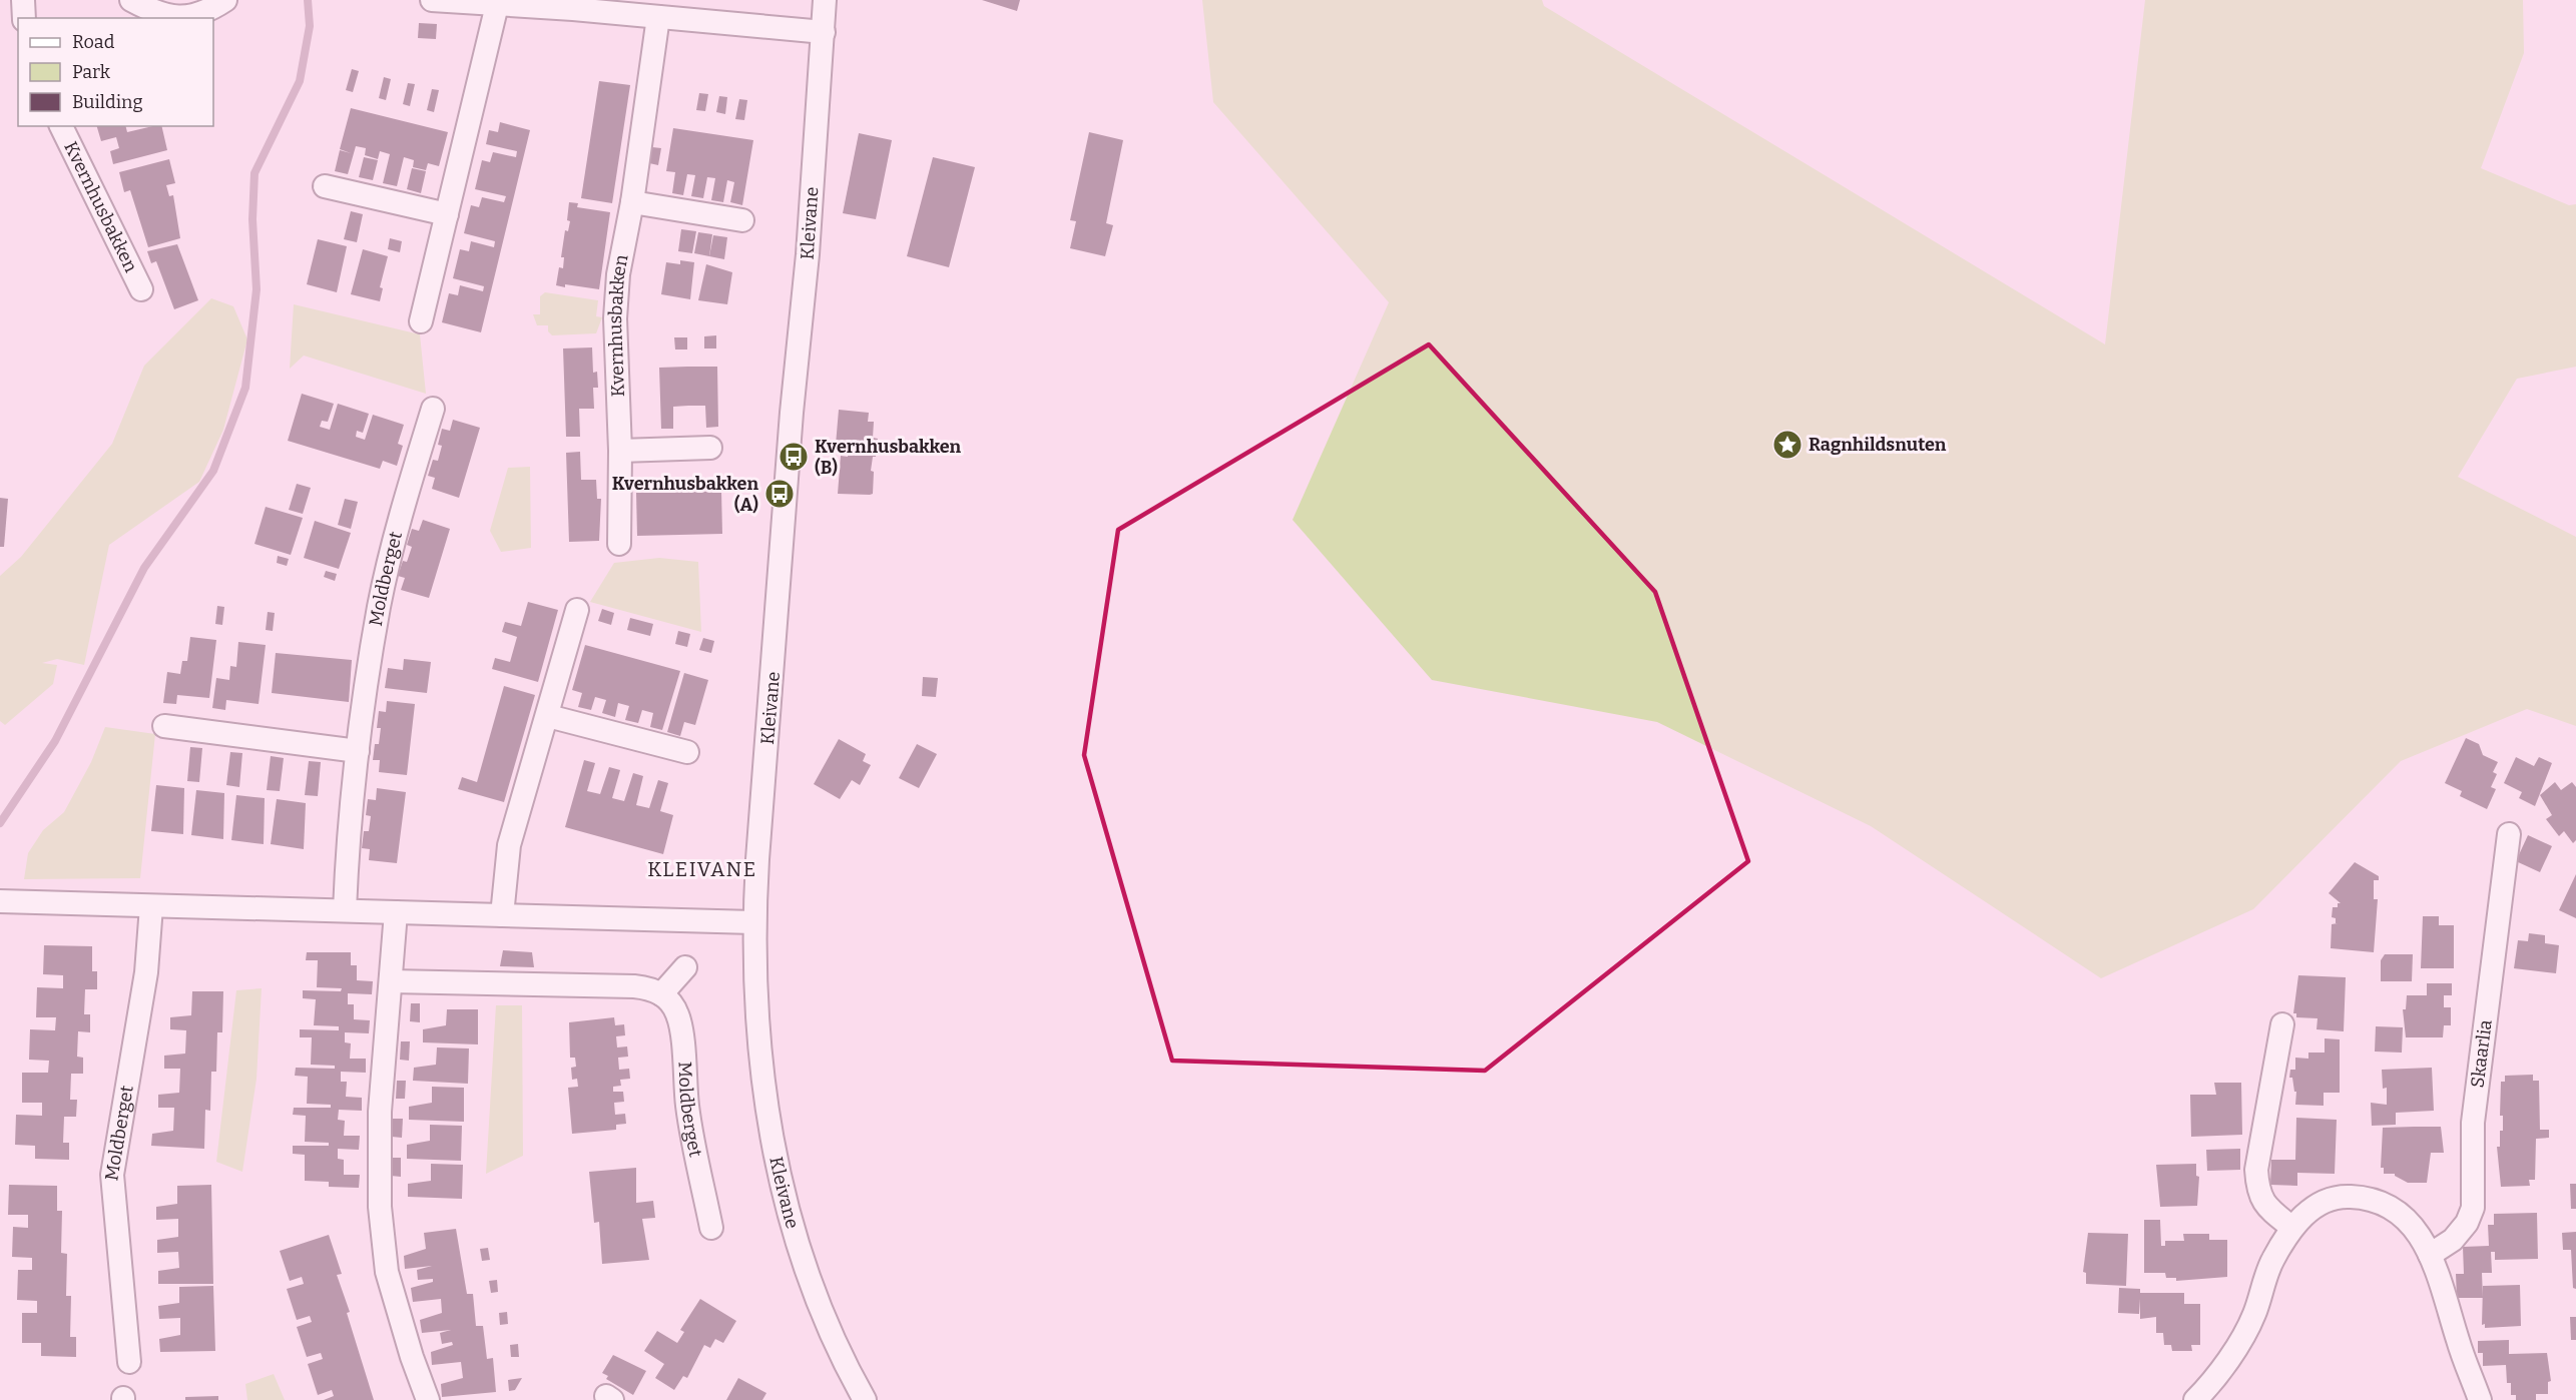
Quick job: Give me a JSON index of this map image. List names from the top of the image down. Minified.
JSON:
{"streets":{"street":["Kvernhusbakken","Kleivane","Moldberget","Skaarlia"]},"districts":["KLEIVANE"],"places":{"place":["Ragnhildsnuten"],"bus stop":["Kvernhusbakken (B)","Kvernhusbakken (A)"]},"legend":["Road","Park","Building"]}
